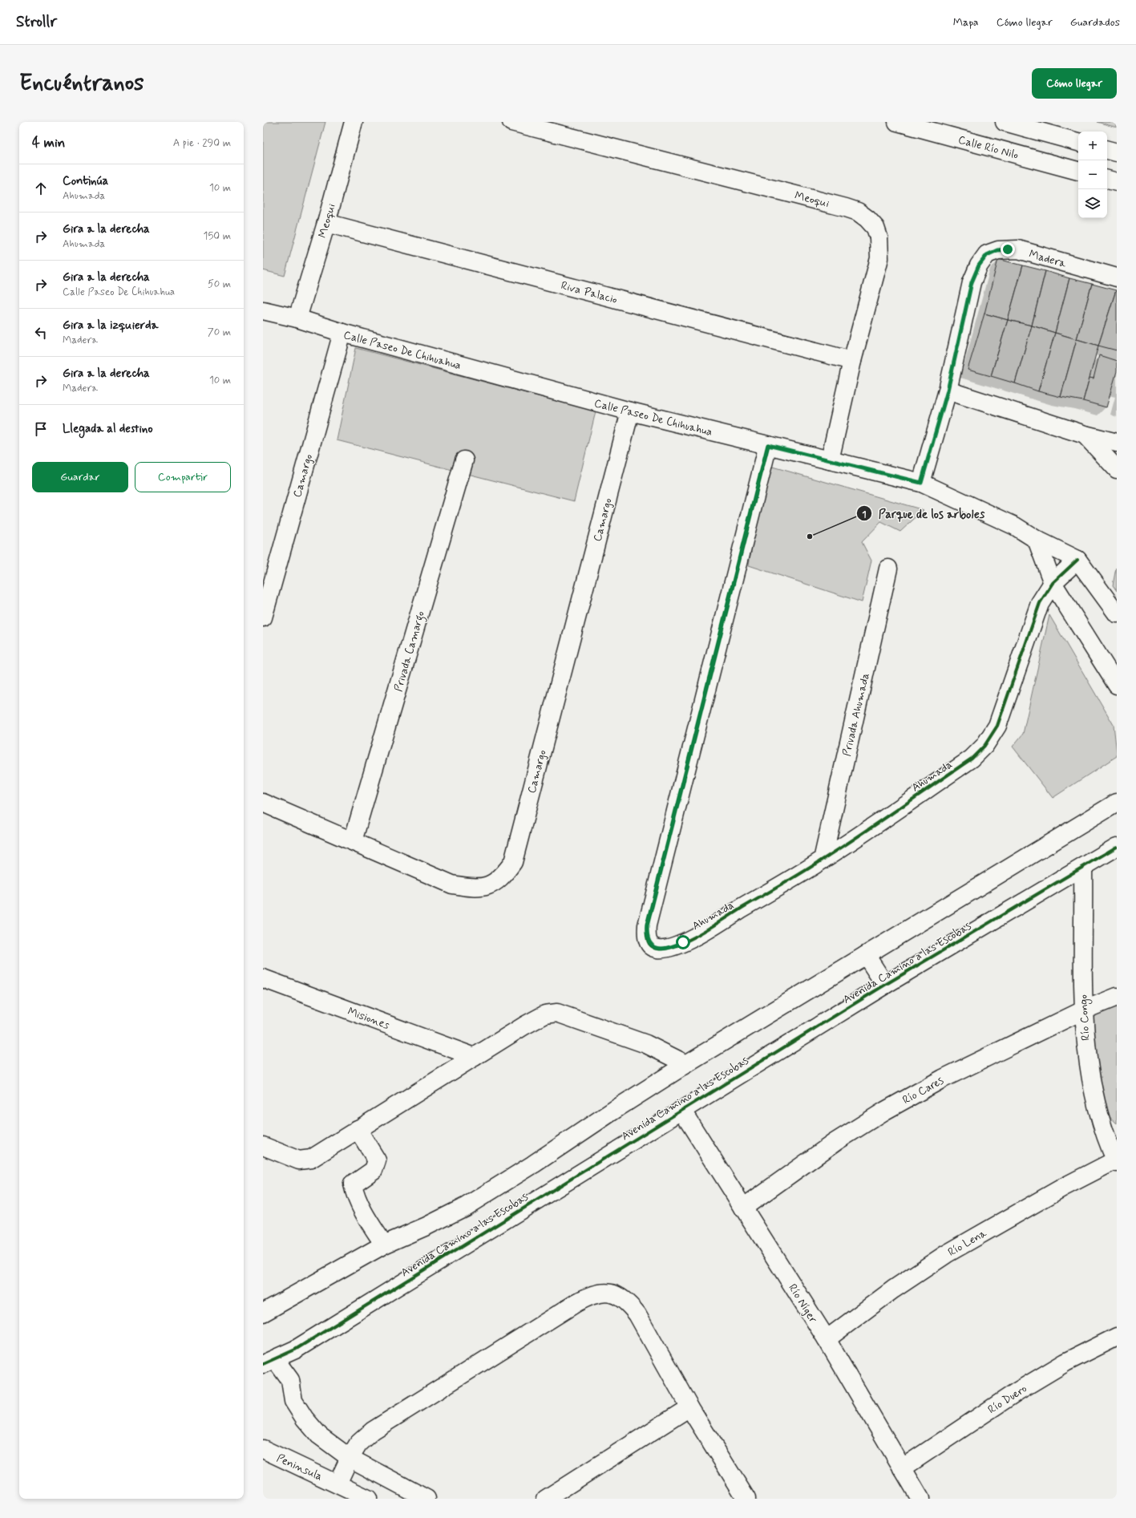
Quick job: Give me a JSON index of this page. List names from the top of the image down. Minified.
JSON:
{"streets":{"street":["Calle Río Nilo","Meoqui","Madera","Riva Palacio","Calle Paseo De Chihuahua","Camargo","Privada Camargo","Privada Ahumada","Ahumada","Avenida Camino a las Escobas","Misiones","Río Congo","Río Cares","Río Lena","Río Níger","Río Duero","Peninsula"]},"crossings":[["Meoqui","Riva Palacio"],["Meoqui","Calle Paseo De Chihuahua"],["Madera","Calle Paseo De Chihuahua"],["Calle Paseo De Chihuahua","Camargo"],["Calle Paseo De Chihuahua","Ahumada"],["Camargo","Privada Camargo"],["Privada Ahumada","Ahumada"],["Avenida Camino a las Escobas","Río Congo"],["Avenida Camino a las Escobas","Río Níger"],["Río Congo","Río Cares"],["Río Congo","Río Lena"],["Río Cares","Río Níger"],["Río Lena","Río Níger"],["Río Níger","Río Duero"]],"places":["Parque de los arboles"],"page":{"header":"Strollr","nav":["Mapa","Cómo llegar","Guardados"],"buttons":["Cómo llegar",["Guardar","Compartir"]],"title":"Encuéntranos","heading":["4 min","A pie · 290 m"],"map_buttons":["+","−"],"list":[["Continúa","Ahumada","10 m"],["Gira a la derecha","Ahumada","150 m"],["Gira a la derecha","Calle Paseo De Chihuahua","50 m"],["Gira a la izquierda","Madera","70 m"],["Gira a la derecha","Madera","10 m"],"Llegada al destino"]}}
